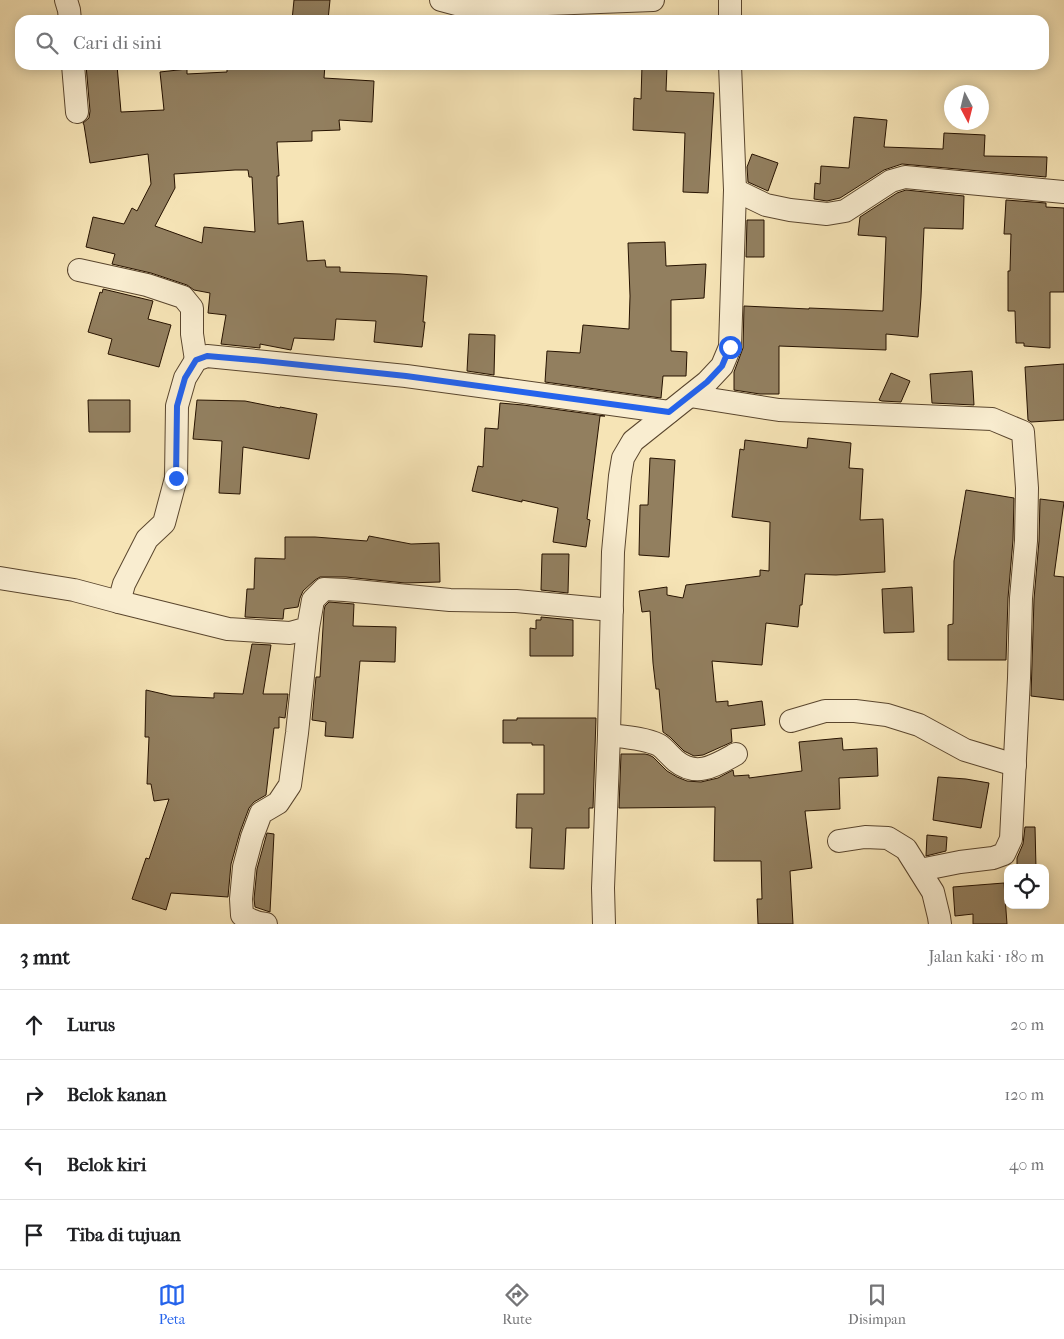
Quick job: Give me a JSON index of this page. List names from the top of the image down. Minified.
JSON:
{"north":"bottom","page":{"search":"Cari di sini","heading":["3 mnt","Jalan kaki · 180 m"],"list":[["Lurus","20 m"],["Belok kanan","120 m"],["Belok kiri","40 m"],"Tiba di tujuan"],"nav":["Peta","Rute","Disimpan"]}}
